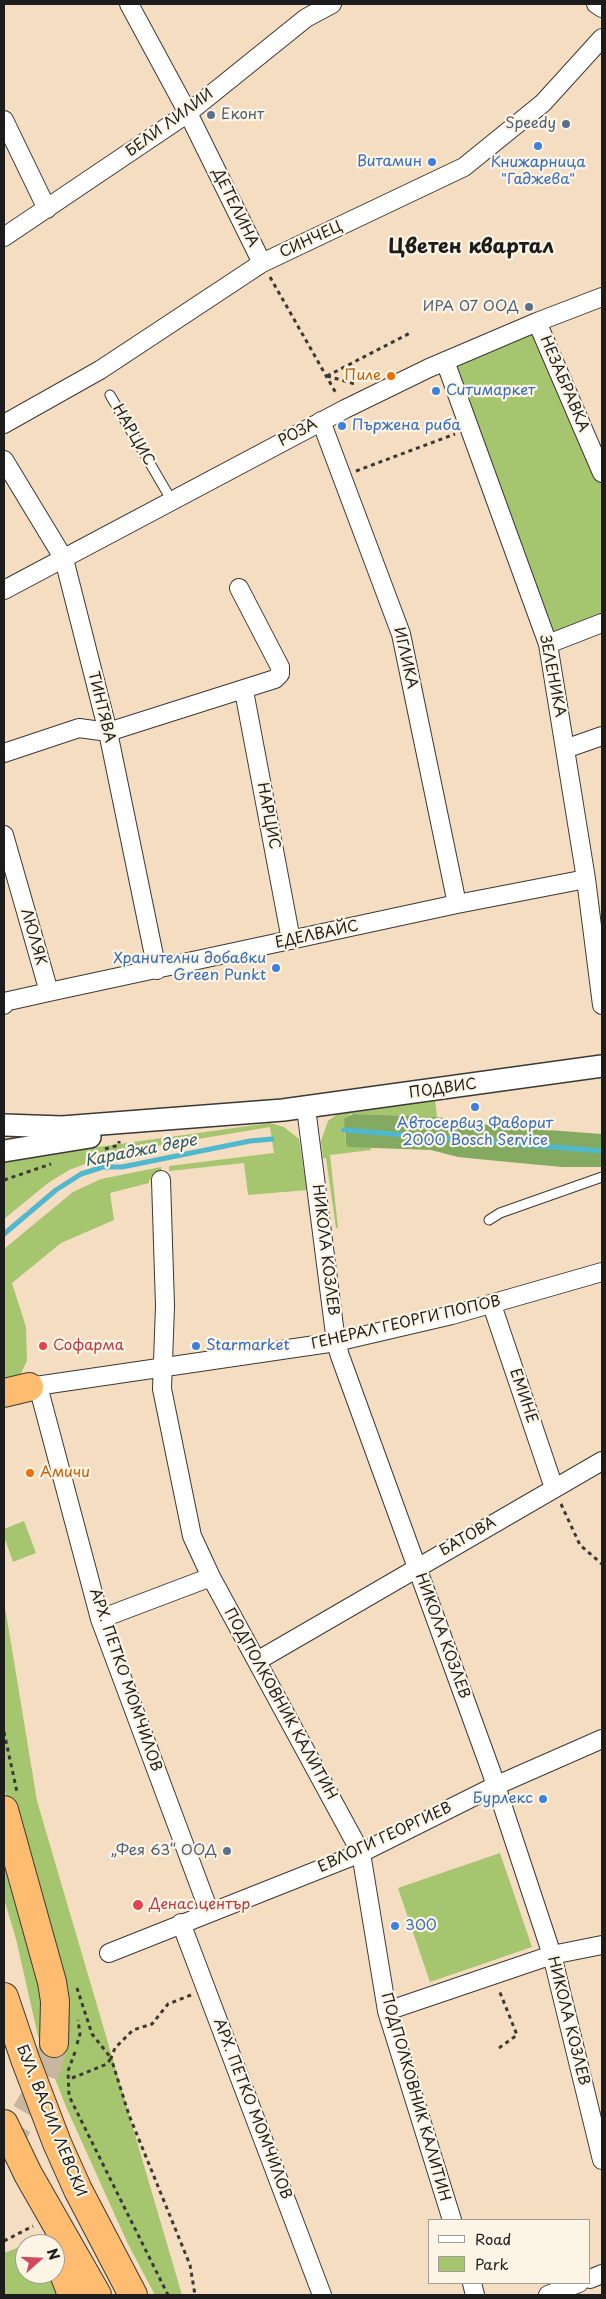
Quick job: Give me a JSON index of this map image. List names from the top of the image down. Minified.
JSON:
{"streets":{"highway":["БУЛ. ВАСИЛ ЛЕВСКИ"],"street":["БЕЛИ ЛИЛИИ","ДЕТЕЛИНА","СИНЧЕЦ","НЕЗАБРАВКА","РОЗА","НАРЦИС","ИГЛИКА","ЗЕЛЕНИКА","ТИНТЯВА","ЕДЕЛВАЙС","ЛЮЛЯК","ПОДВИС","НИКОЛА КОЗЛЕВ","ГЕНЕРАЛ ГЕОРГИ ПОПОВ","ЕМИНЕ","БАТОВА","АРХ. ПЕТКО МОМЧИЛОВ","ПОДПОЛКОВНИК КАЛИТИН","ЕВЛОГИ ГЕОРГИЕВ"]},"crossings":[["БЕЛИ ЛИЛИИ","ДЕТЕЛИНА"],["ДЕТЕЛИНА","СИНЧЕЦ"],["ДЕТЕЛИНА","РОЗА"],["НЕЗАБРАВКА","РОЗА"],["РОЗА","НАРЦИС"],["РОЗА","ИГЛИКА"],["РОЗА","ЗЕЛЕНИКА"],["РОЗА","ТИНТЯВА"],["НАРЦИС","ЕДЕЛВАЙС"],["ИГЛИКА","ЕДЕЛВАЙС"],["ЗЕЛЕНИКА","ЕДЕЛВАЙС"],["ТИНТЯВА","ЕДЕЛВАЙС"],["ЕДЕЛВАЙС","ЛЮЛЯК"],["ПОДВИС","НИКОЛА КОЗЛЕВ"],["НИКОЛА КОЗЛЕВ","ГЕНЕРАЛ ГЕОРГИ ПОПОВ"],["НИКОЛА КОЗЛЕВ","БАТОВА"],["НИКОЛА КОЗЛЕВ","ЕВЛОГИ ГЕОРГИЕВ"],["ГЕНЕРАЛ ГЕОРГИ ПОПОВ","ЕМИНЕ"],["ГЕНЕРАЛ ГЕОРГИ ПОПОВ","АРХ. ПЕТКО МОМЧИЛОВ"],["ГЕНЕРАЛ ГЕОРГИ ПОПОВ","ПОДПОЛКОВНИК КАЛИТИН"],["ЕМИНЕ","БАТОВА"],["БАТОВА","ПОДПОЛКОВНИК КАЛИТИН"],["АРХ. ПЕТКО МОМЧИЛОВ","ЕВЛОГИ ГЕОРГИЕВ"],["ПОДПОЛКОВНИК КАЛИТИН","ЕВЛОГИ ГЕОРГИЕВ"]],"districts":["Цветен квартал"],"water":["Караджа дере"],"places":["Еконт","Speedy","Книжарница \"Гаджева\"","Витамин","ИРА 07 ООД","Пиле","Ситимаркет","Пържена риба","Хранителни добавки Green Punkt","Автосервиз Фаворит 2000 Bosch Service","Софарма","Starmarket","Амичи","Бурлекс","„Фея 63“ ООД","Денас център","300"],"legend":["Road","Park"],"north":"right"}
